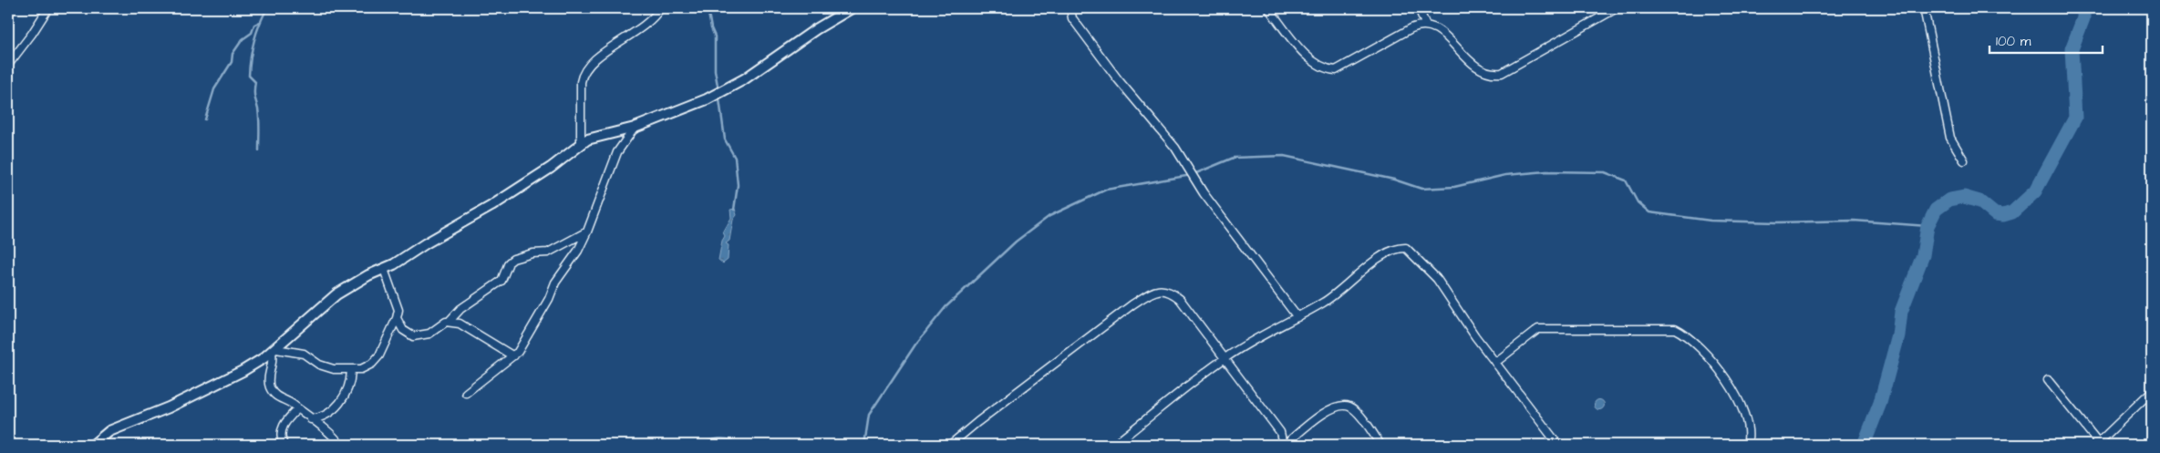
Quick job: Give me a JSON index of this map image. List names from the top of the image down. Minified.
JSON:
{"scale_bar":"100 m"}
